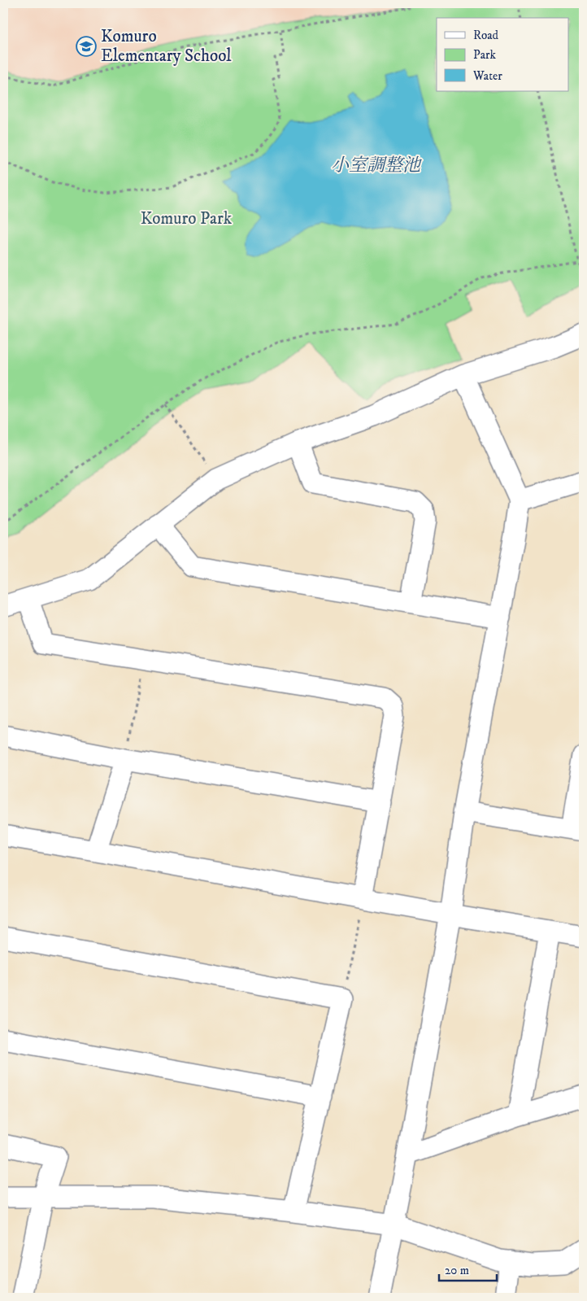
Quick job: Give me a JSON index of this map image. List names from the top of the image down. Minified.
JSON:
{"water":["小室調整池"],"parks":["Komuro Park"],"places":{"school or university":["Komuro Elementary School"]},"legend":["Road","Park","Water"],"scale_bar":"20 m"}
